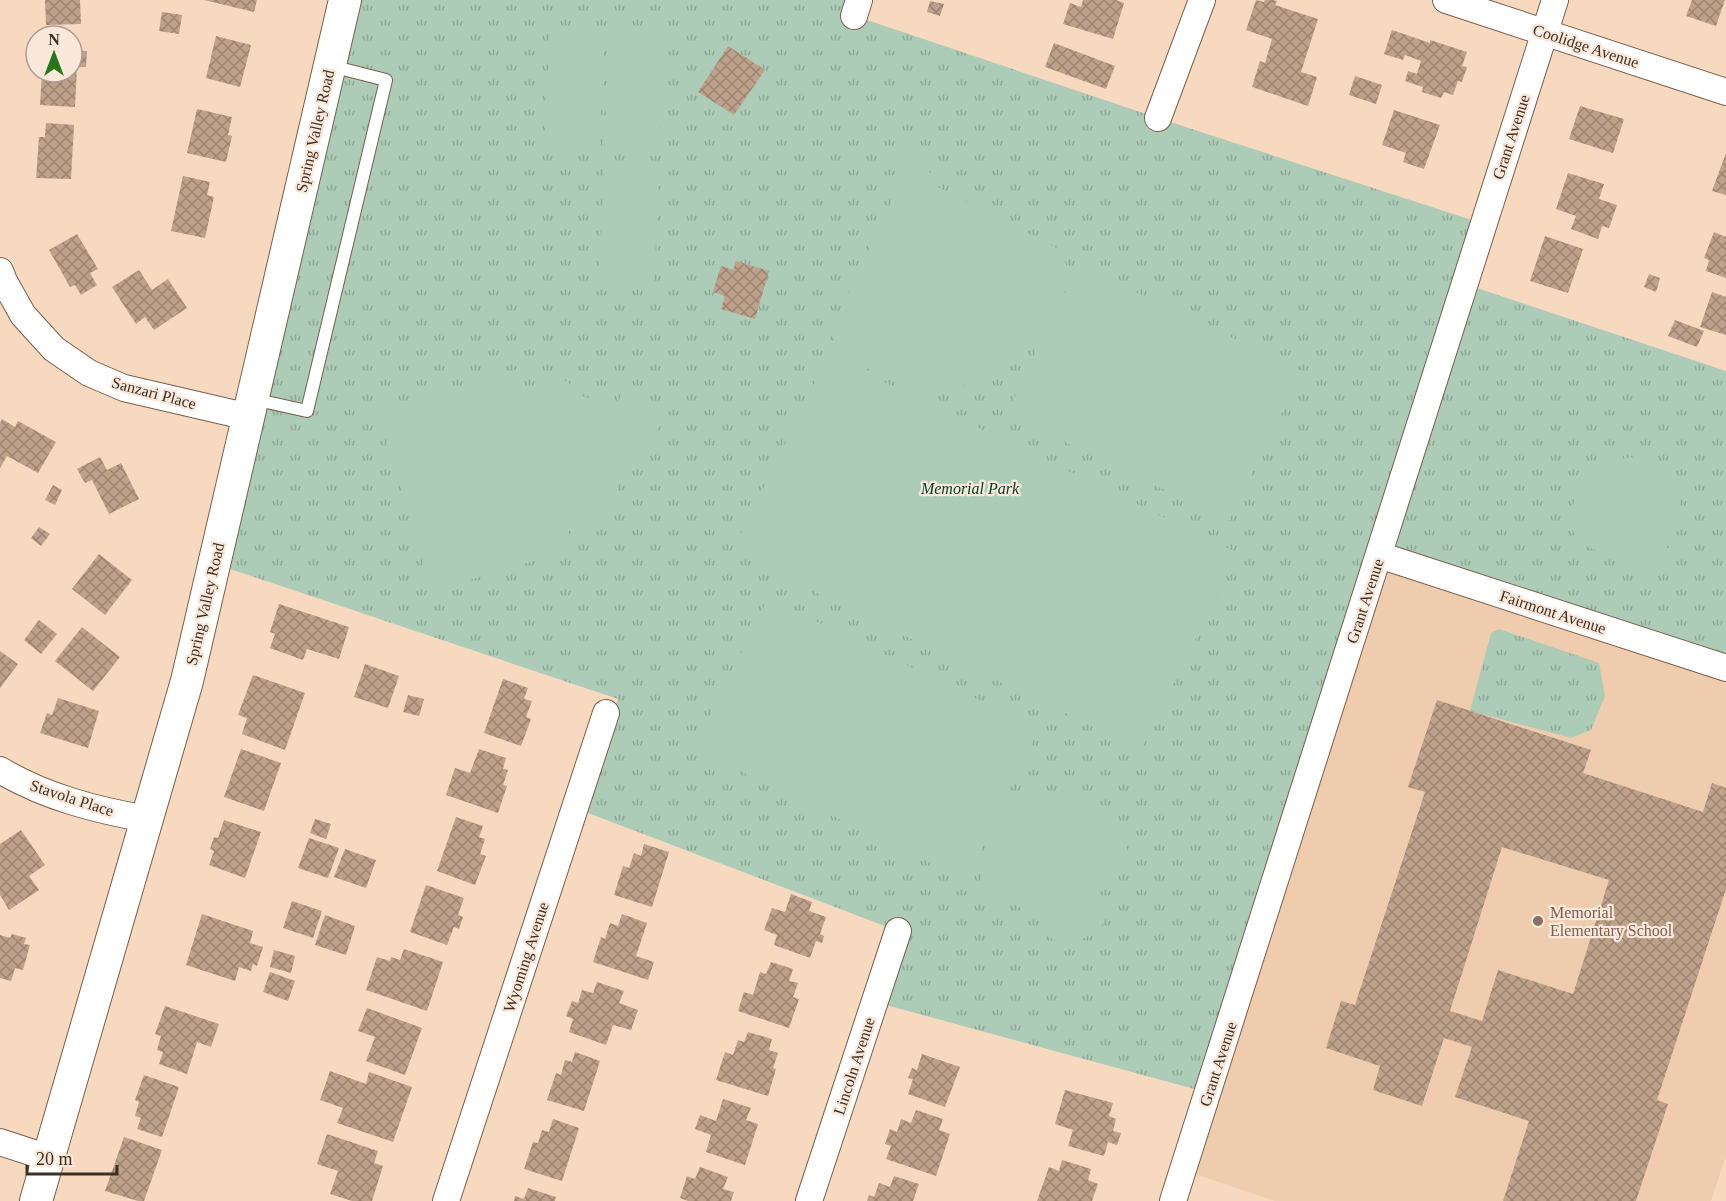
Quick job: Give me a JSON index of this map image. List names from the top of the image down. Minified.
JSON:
{"streets":{"street":["Coolidge Avenue","Spring Valley Road","Grant Avenue","Sanzari Place","Fairmont Avenue","Stavola Place","Wyoming Avenue","Lincoln Avenue"]},"crossings":[["Coolidge Avenue","Grant Avenue"],["Spring Valley Road","Sanzari Place"],["Spring Valley Road","Stavola Place"],["Grant Avenue","Fairmont Avenue"]],"parks":["Memorial Park"],"places":["Memorial Elementary School"],"scale_bar":"20 m","north":"top"}
